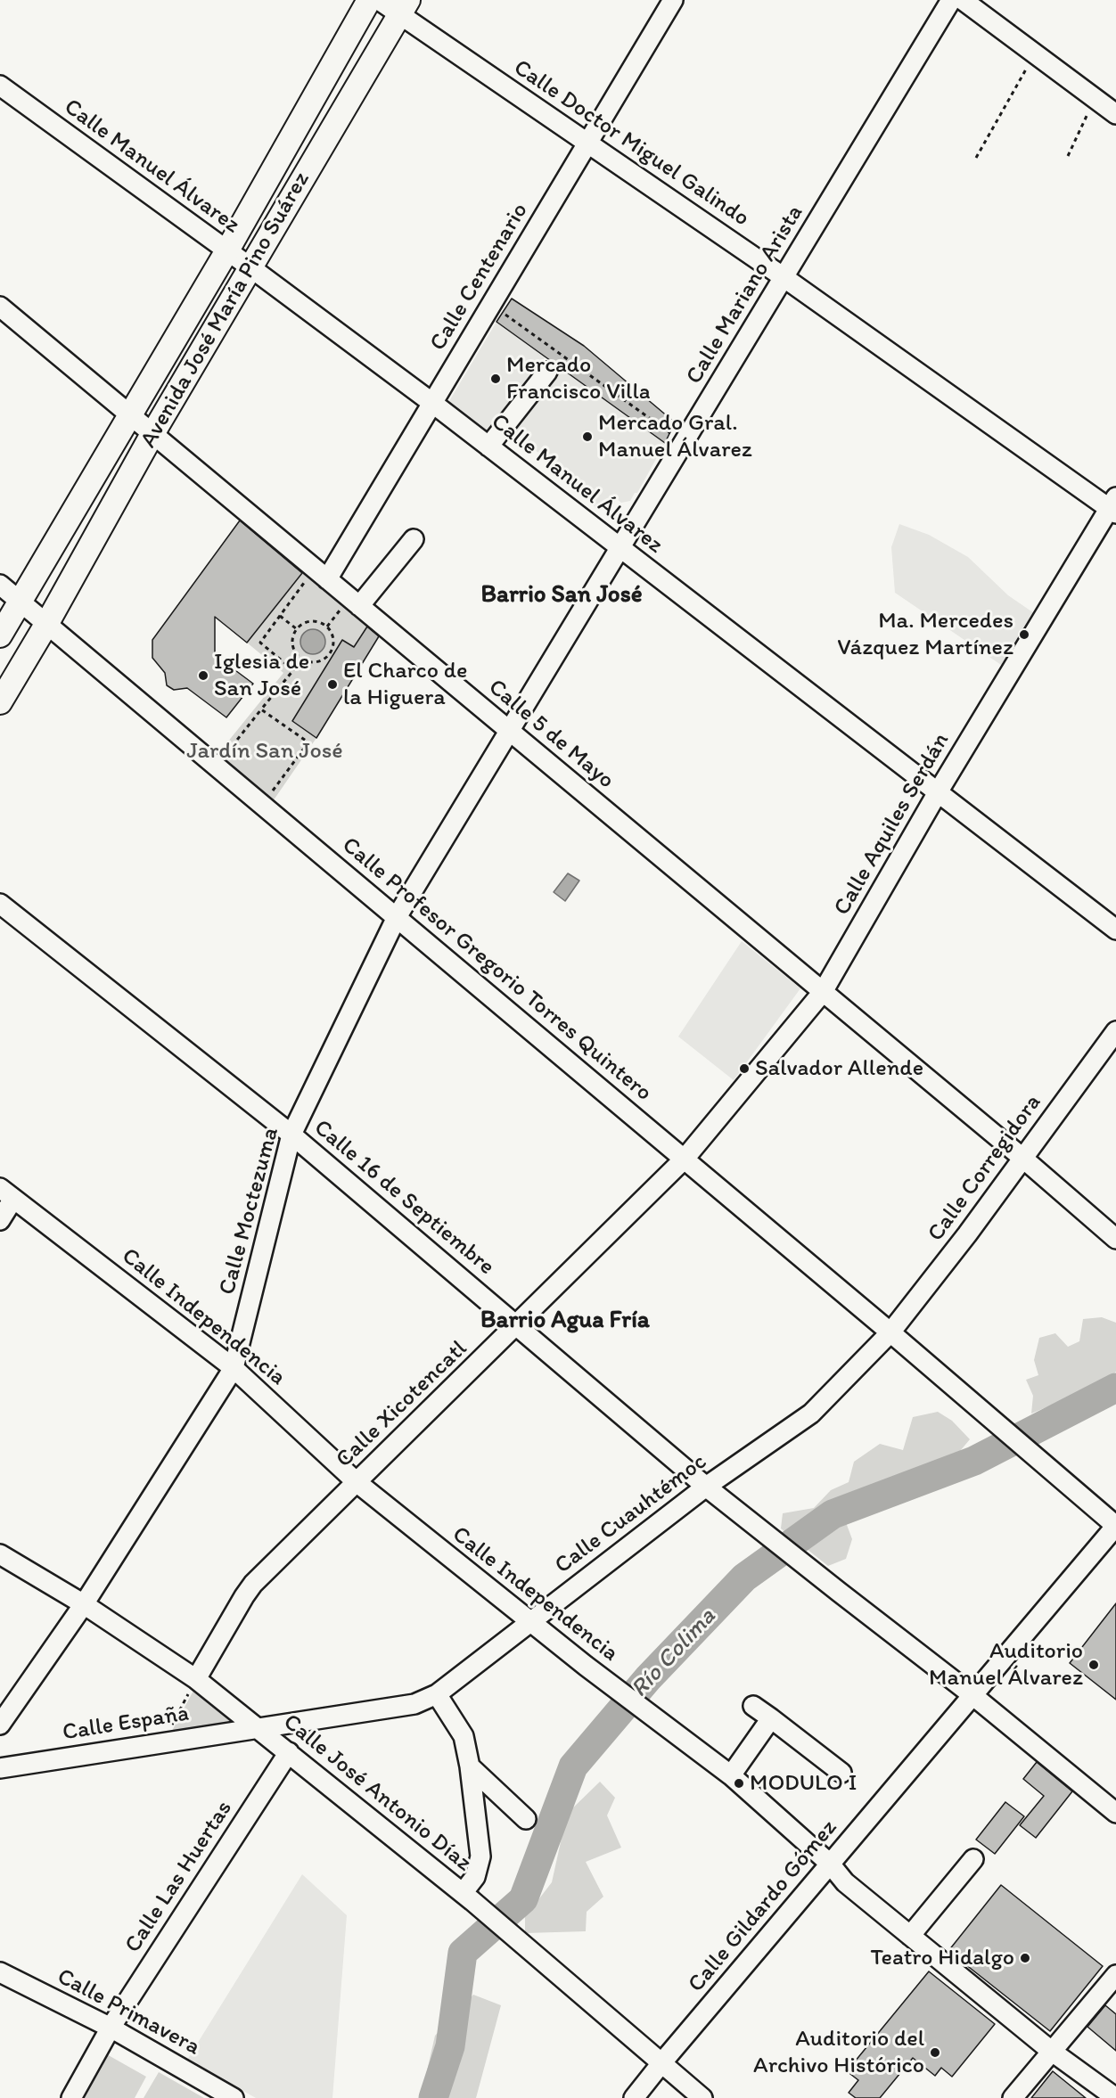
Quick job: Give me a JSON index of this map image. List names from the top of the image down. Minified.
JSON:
{"streets":{"main road":["Avenida José María Pino Suárez"],"street":["Calle Doctor Miguel Galindo","Calle Manuel Álvarez","Calle Centenario","Calle Mariano Arista","Calle 5 de Mayo","Calle Aquiles Serdán","Calle Profesor Gregorio Torres Quintero","Calle Corregidora","Calle 16 de Septiembre","Calle Moctezuma","Calle Independencia","Calle Xicotencatl","Calle Cuauhtémoc","Calle España","Calle José Antonio Díaz","Calle Las Huertas","Calle Gildardo Gómez","Calle Primavera"]},"crossings":[["Calle Doctor Miguel Galindo","Calle Centenario"],["Calle Doctor Miguel Galindo","Calle Mariano Arista"],["Calle Doctor Miguel Galindo","Avenida José María Pino Suárez"],["Calle Doctor Miguel Galindo","Calle Aquiles Serdán"],["Calle Manuel Álvarez","Calle Centenario"],["Calle Manuel Álvarez","Calle Mariano Arista"],["Calle Manuel Álvarez","Avenida José María Pino Suárez"],["Calle Manuel Álvarez","Calle Aquiles Serdán"],["Calle Centenario","Calle 5 de Mayo"],["Calle Mariano Arista","Calle 5 de Mayo"],["Calle Mariano Arista","Calle Profesor Gregorio Torres Quintero"],["Calle Mariano Arista","Calle Moctezuma"],["Avenida José María Pino Suárez","Calle 5 de Mayo"],["Avenida José María Pino Suárez","Calle Profesor Gregorio Torres Quintero"],["Calle 5 de Mayo","Calle Aquiles Serdán"],["Calle 5 de Mayo","Calle Corregidora"],["Calle Aquiles Serdán","Calle Profesor Gregorio Torres Quintero"],["Calle Aquiles Serdán","Calle Xicotencatl"],["Calle Profesor Gregorio Torres Quintero","Calle Corregidora"],["Calle Profesor Gregorio Torres Quintero","Calle Moctezuma"],["Calle Profesor Gregorio Torres Quintero","Calle Xicotencatl"],["Calle Profesor Gregorio Torres Quintero","Calle Cuauhtémoc"],["Calle Profesor Gregorio Torres Quintero","Calle Gildardo Gómez"],["Calle Corregidora","Calle Cuauhtémoc"],["Calle 16 de Septiembre","Calle Moctezuma"],["Calle 16 de Septiembre","Calle Xicotencatl"],["Calle 16 de Septiembre","Calle Cuauhtémoc"],["Calle 16 de Septiembre","Calle Gildardo Gómez"],["Calle Moctezuma","Calle Independencia"],["Calle Moctezuma","Calle José Antonio Díaz"],["Calle Independencia","Calle Xicotencatl"],["Calle Independencia","Calle Cuauhtémoc"],["Calle Independencia","Calle Gildardo Gómez"],["Calle Xicotencatl","Calle José Antonio Díaz"],["Calle Cuauhtémoc","Calle España"],["Calle Cuauhtémoc","Calle José Antonio Díaz"],["Calle España","Calle José Antonio Díaz"],["Calle José Antonio Díaz","Calle Las Huertas"],["Calle José Antonio Díaz","Calle Gildardo Gómez"],["Calle Las Huertas","Calle Primavera"]],"districts":["Barrio San José","Barrio Agua Fría"],"water":["Río Colima"],"parks":["Jardín San José"],"places":["Mercado Francisco Villa","Mercado Gral. Manuel Álvarez","Ma. Mercedes Vázquez Martínez","Iglesia de San José","El Charco de la Higuera","Salvador Allende","Auditorio Manuel Álvarez","MODULO I","Teatro Hidalgo","Auditorio del Archivo Histórico"]}
